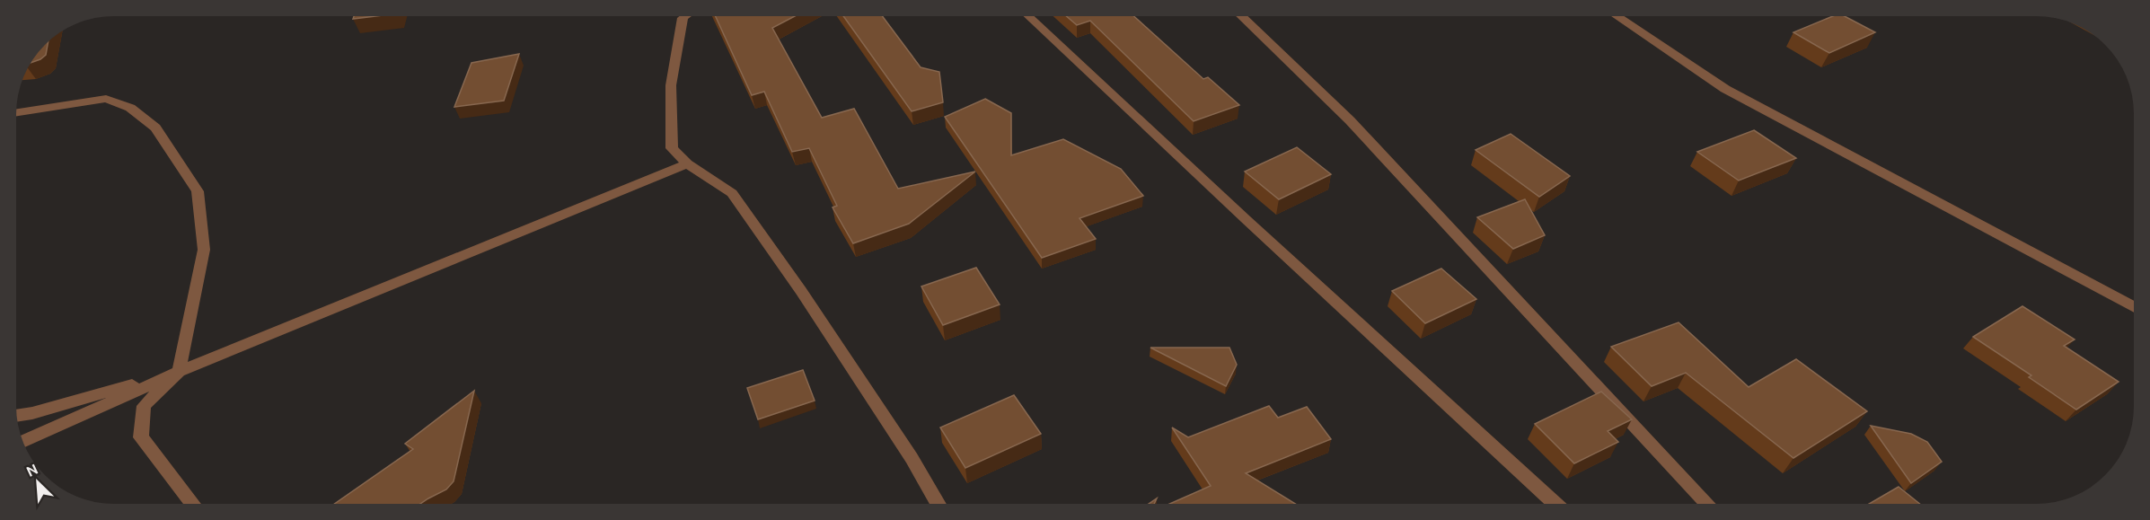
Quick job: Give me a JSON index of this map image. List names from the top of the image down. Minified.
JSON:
{"north":"top left"}
